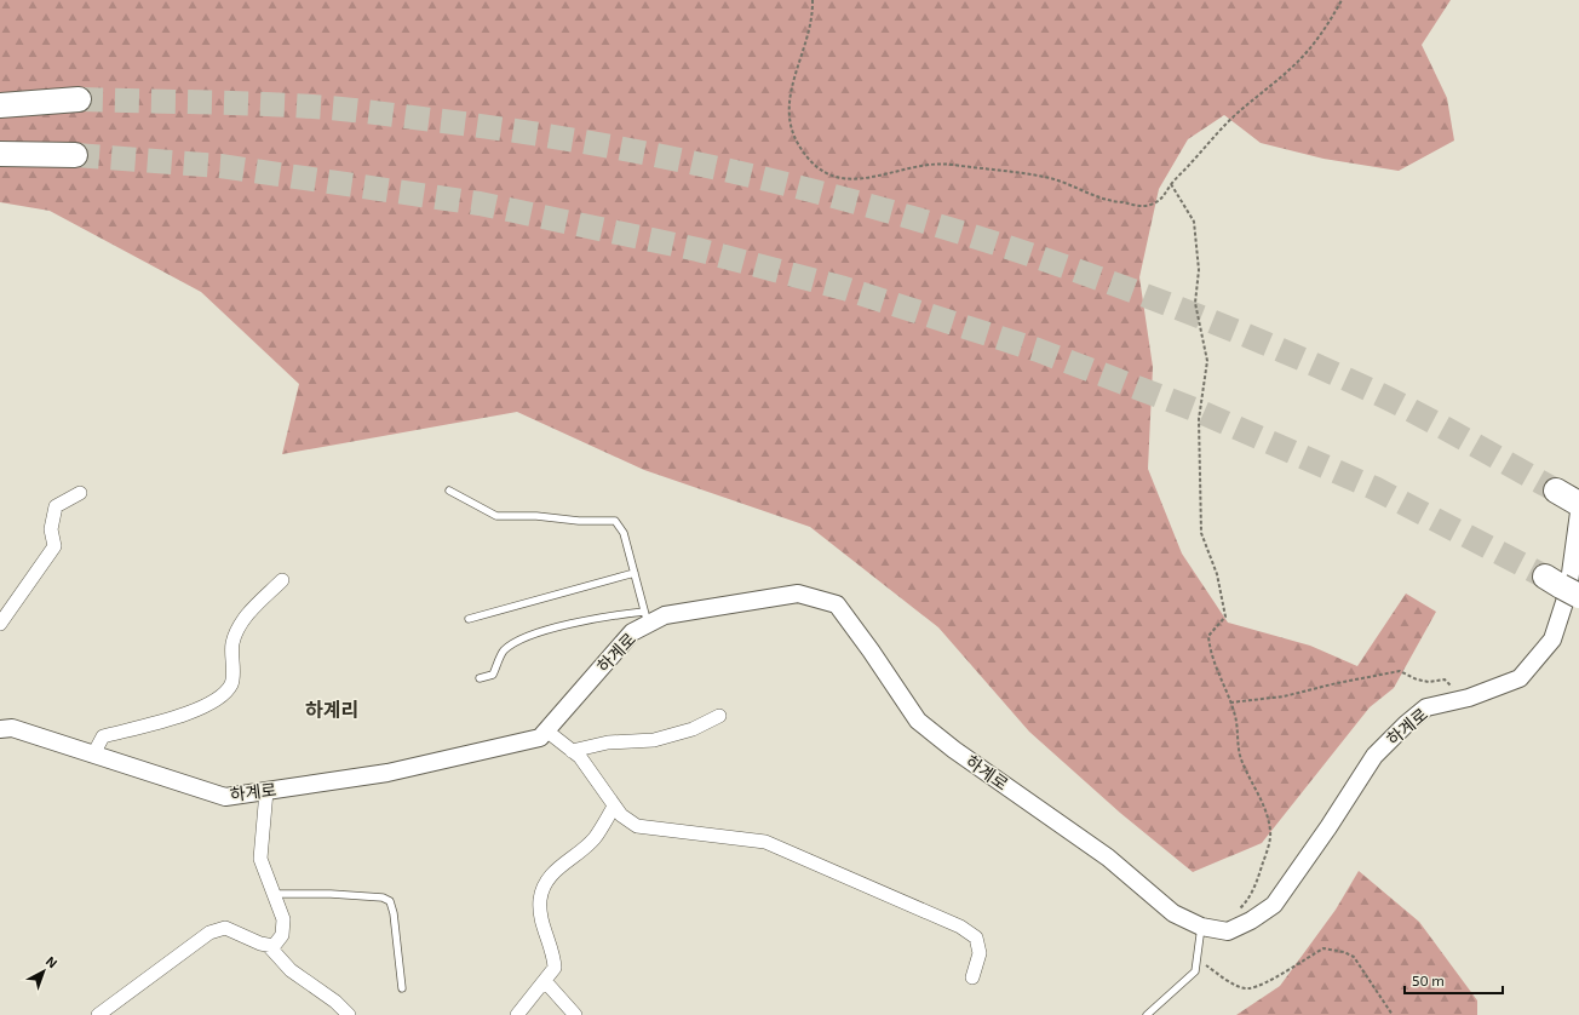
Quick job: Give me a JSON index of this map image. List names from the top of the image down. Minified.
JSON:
{"streets":{"street":["하계로"]},"districts":["하계리"],"scale_bar":"50 m","north":"top right"}
